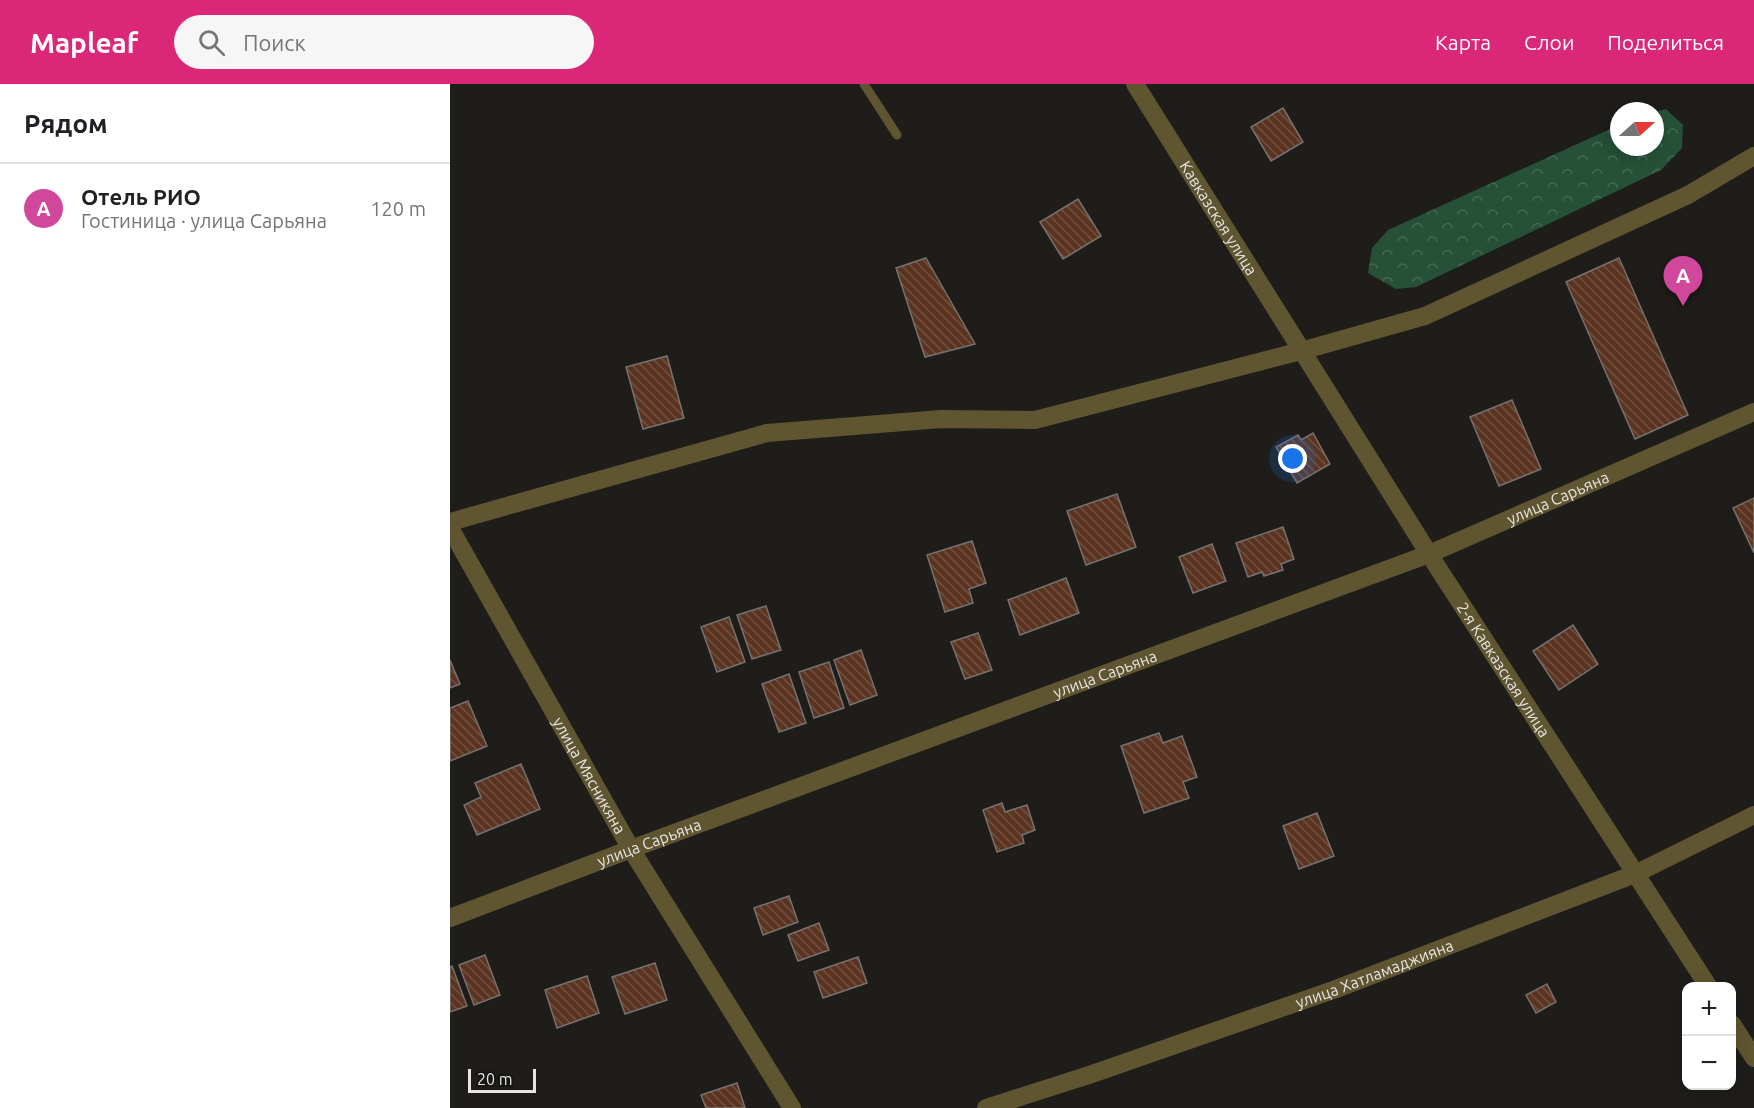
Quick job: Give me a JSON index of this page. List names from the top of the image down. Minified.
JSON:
{"streets":{"street":["Кавказская улица","улица Сарьяна","2-я Кавказская улица","улица Мясникяна","улица Хатламаджияна"]},"crossings":[["Кавказская улица","2-я Кавказская улица"],["улица Сарьяна","2-я Кавказская улица"],["улица Сарьяна","улица Мясникяна"],["2-я Кавказская улица","улица Хатламаджияна"]],"scale_bar":"20 m","north":"right","page":{"header":"Mapleaf","search":"Поиск","nav":["Карта","Слои","Поделиться"],"heading":"Рядом","list":[{"mark":"A","name":"Отель РИО","note":"Гостиница · улица Сарьяна","value":"120 m"}],"pins":"A","map_buttons":["+","−"],"scale":"20 m"}}
